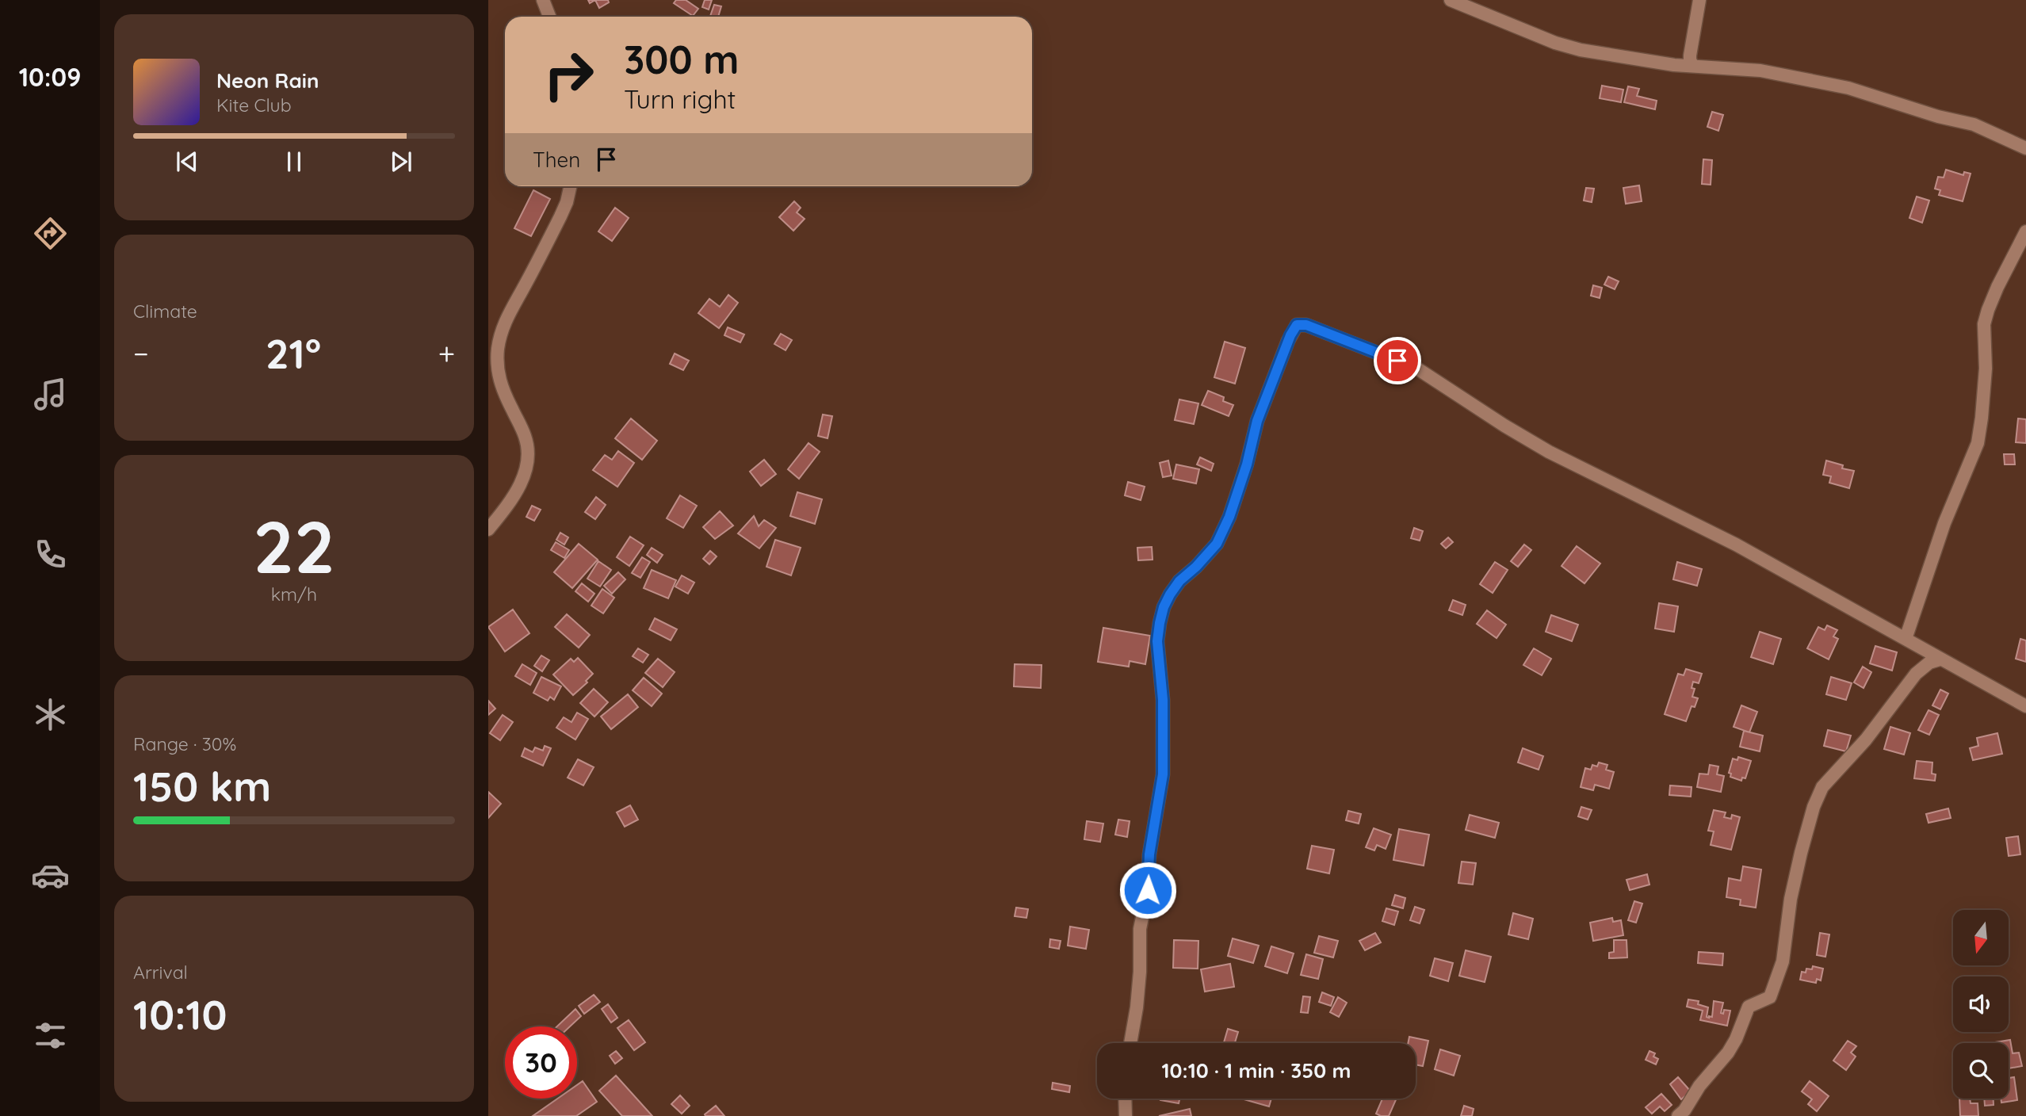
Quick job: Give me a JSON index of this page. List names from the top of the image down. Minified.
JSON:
{"north":"bottom","page":{"tabs":"10:09","turn":["300 m","Turn right"],"song":["Neon Rain","Kite Club"],"then":"Then","tile":["Climate",["22","km/h"],["Range · 30%","150 km"],["Arrival","10:10"]],"heat":["−","21°","+"],"limit":"30","trip":"10:10 · 1 min · 350 m"}}
